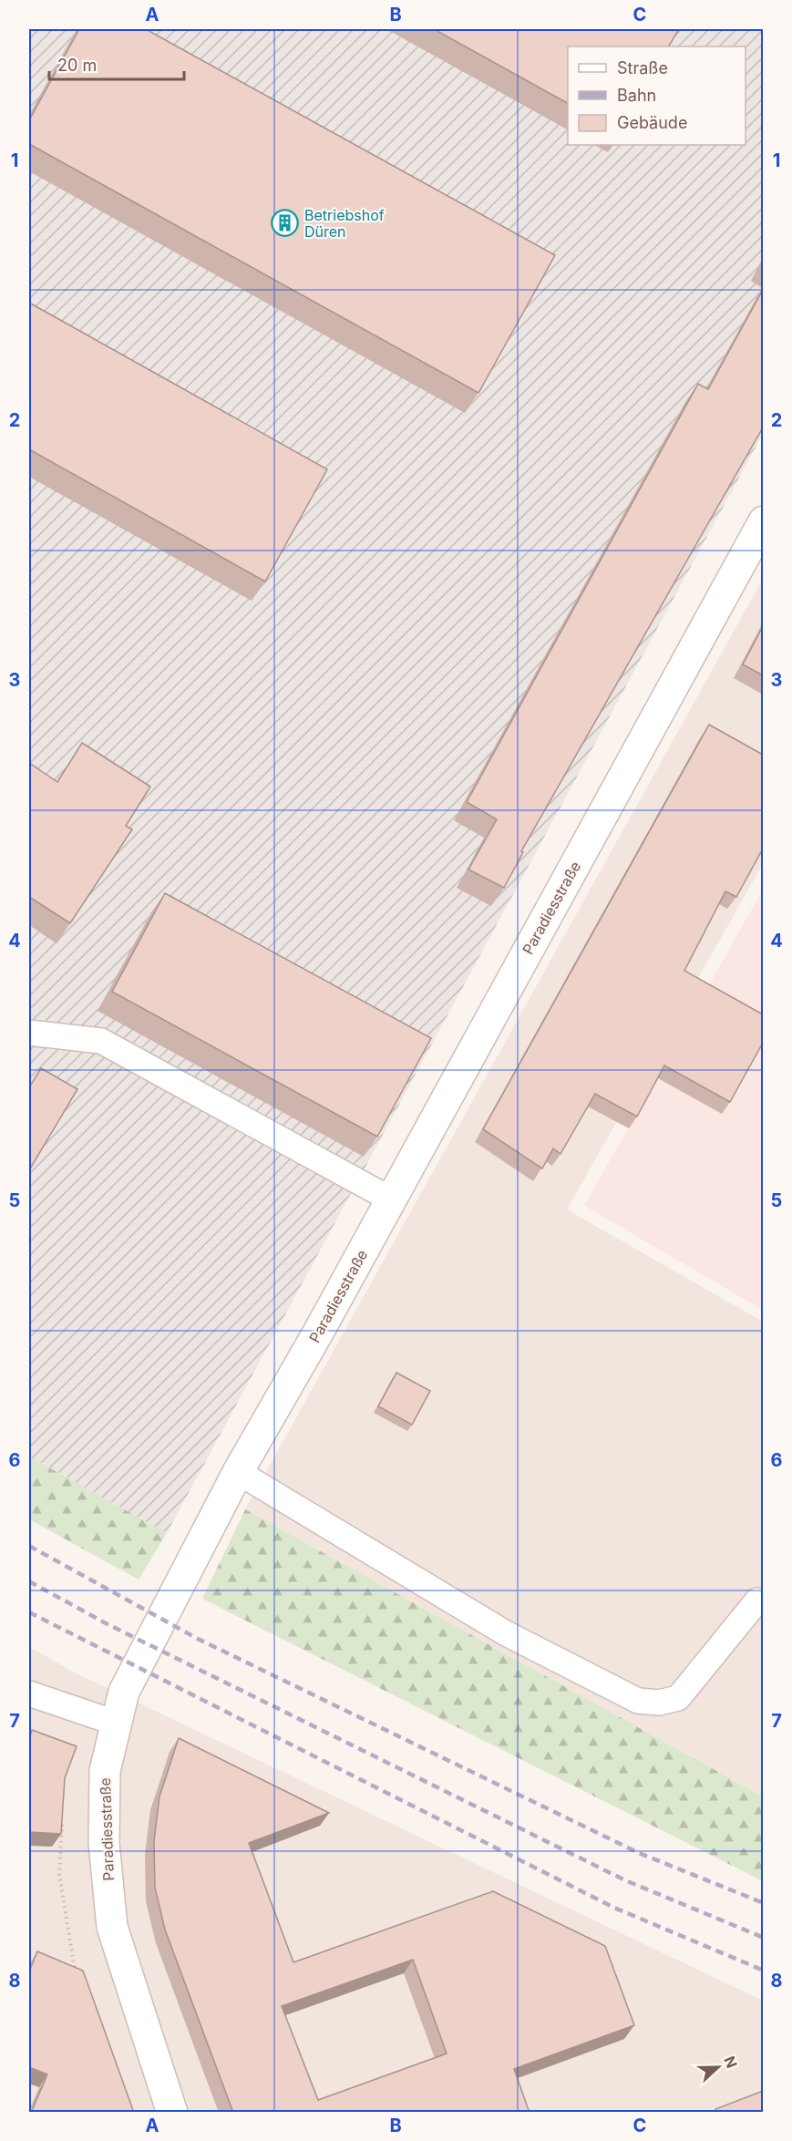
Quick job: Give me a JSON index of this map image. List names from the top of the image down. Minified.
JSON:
{"streets":{"street":["Paradiesstraße"]},"places":{"building":["Betriebshof Düren"]},"legend":["Straße","Bahn","Gebäude"],"scale_bar":"20 m","north":"right","grid":{"columns":["A","B","C"],"rows":["1","2","3","4","5","6","7","8"]}}
